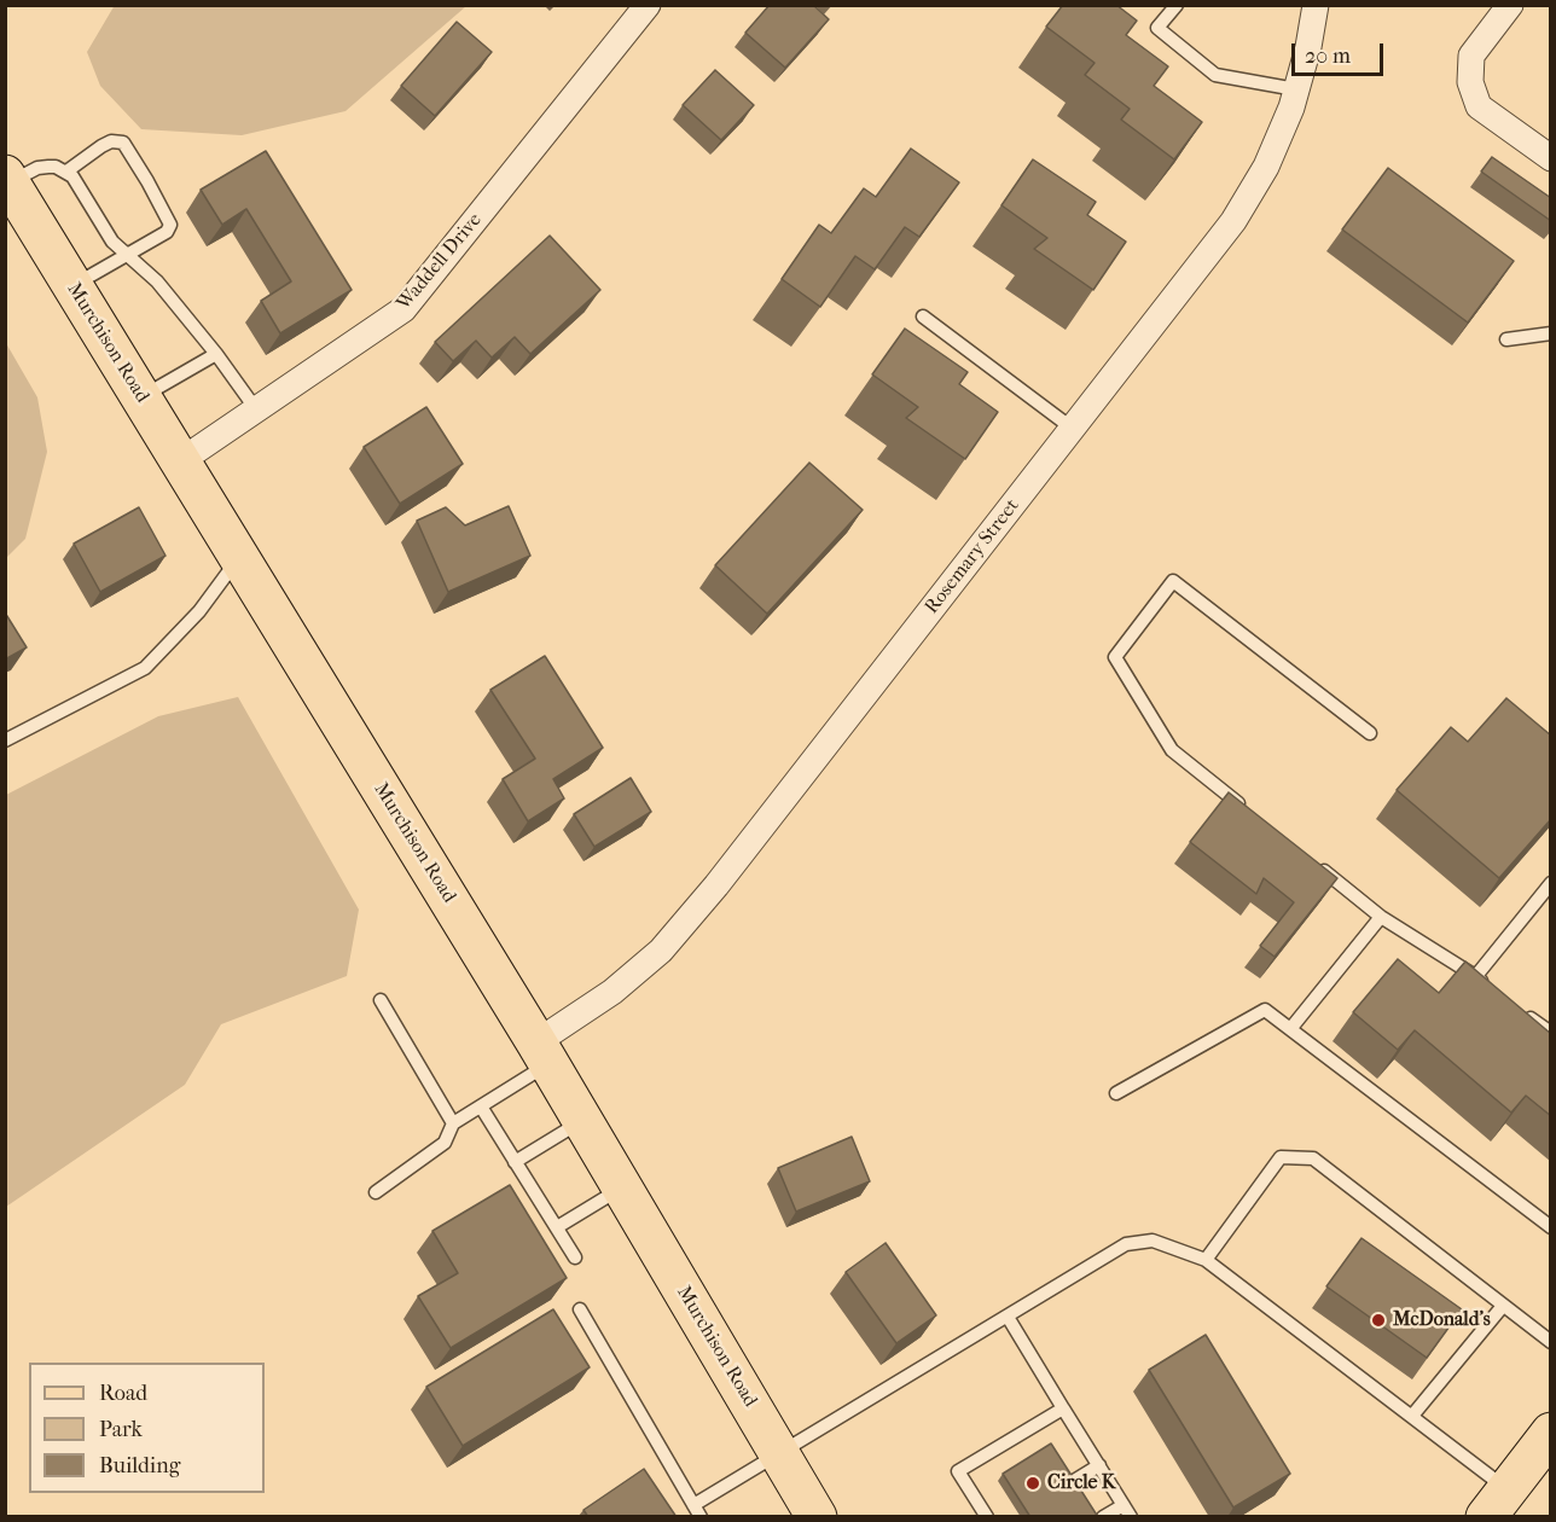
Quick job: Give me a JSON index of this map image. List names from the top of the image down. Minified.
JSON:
{"streets":{"main road":["Murchison Road"],"street":["Waddell Drive","Rosemary Street"]},"crossings":[["Waddell Drive","Murchison Road"],["Murchison Road","Rosemary Street"]],"places":["McDonald's","Circle K"],"legend":["Road","Park","Building"],"scale_bar":"20 m"}
